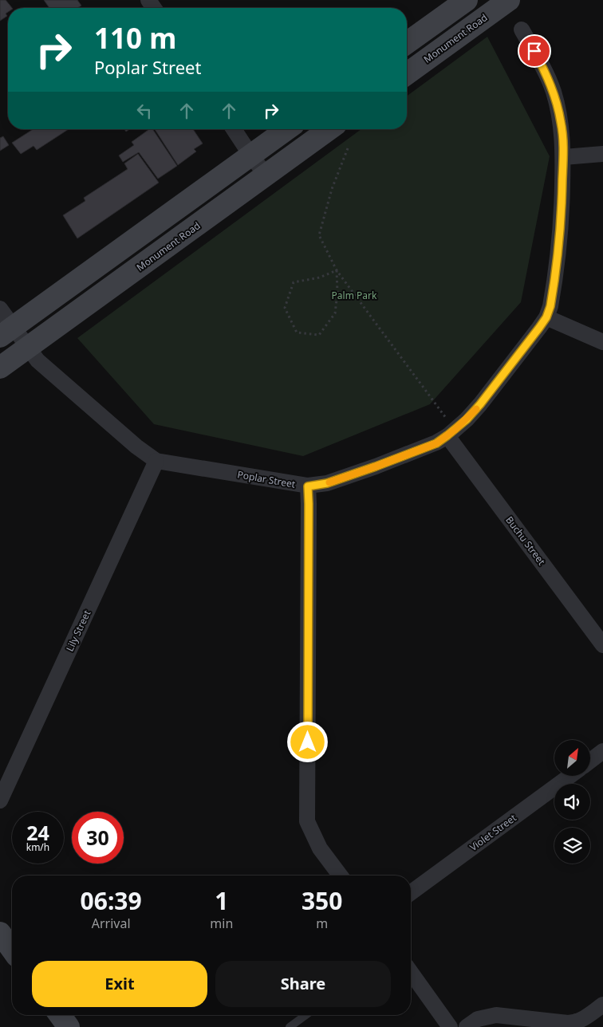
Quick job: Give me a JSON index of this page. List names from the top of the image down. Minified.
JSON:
{"streets":{"main road":["Monument Road"],"street":["Poplar Street","Buchu Street","Lily Street","Violet Street"]},"crossings":[["Monument Road","Poplar Street"],["Poplar Street","Buchu Street"],["Poplar Street","Lily Street"]],"parks":["Palm Park"],"north":"top right","page":{"turn":["110 m","Poplar Street"],"speed":"24 km/h","limit":"30","eta":["06:39","Arrival","1","min","350","m"],"buttons":["Exit","Share"]}}
